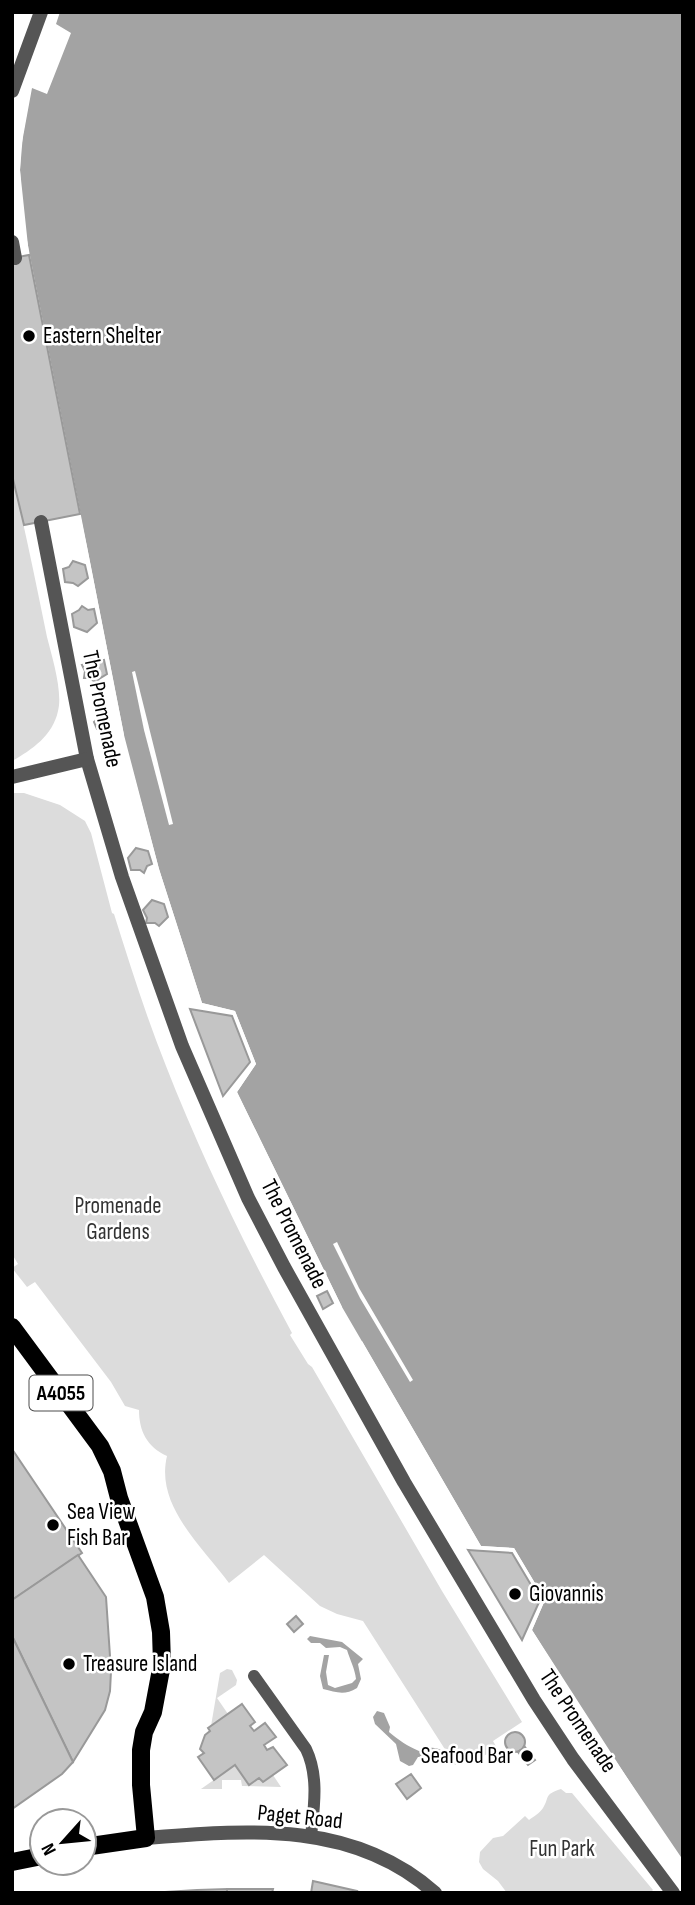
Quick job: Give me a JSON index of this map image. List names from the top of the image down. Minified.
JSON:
{"streets":{"main road":["A4055"],"street":["The Promenade","Paget Road"]},"crossings":[["A4055","Paget Road"]],"parks":["Promenade Gardens","Fun Park"],"places":["Eastern Shelter","Sea View Fish Bar","Giovannis","Treasure Island","Seafood Bar"],"north":"bottom left"}
